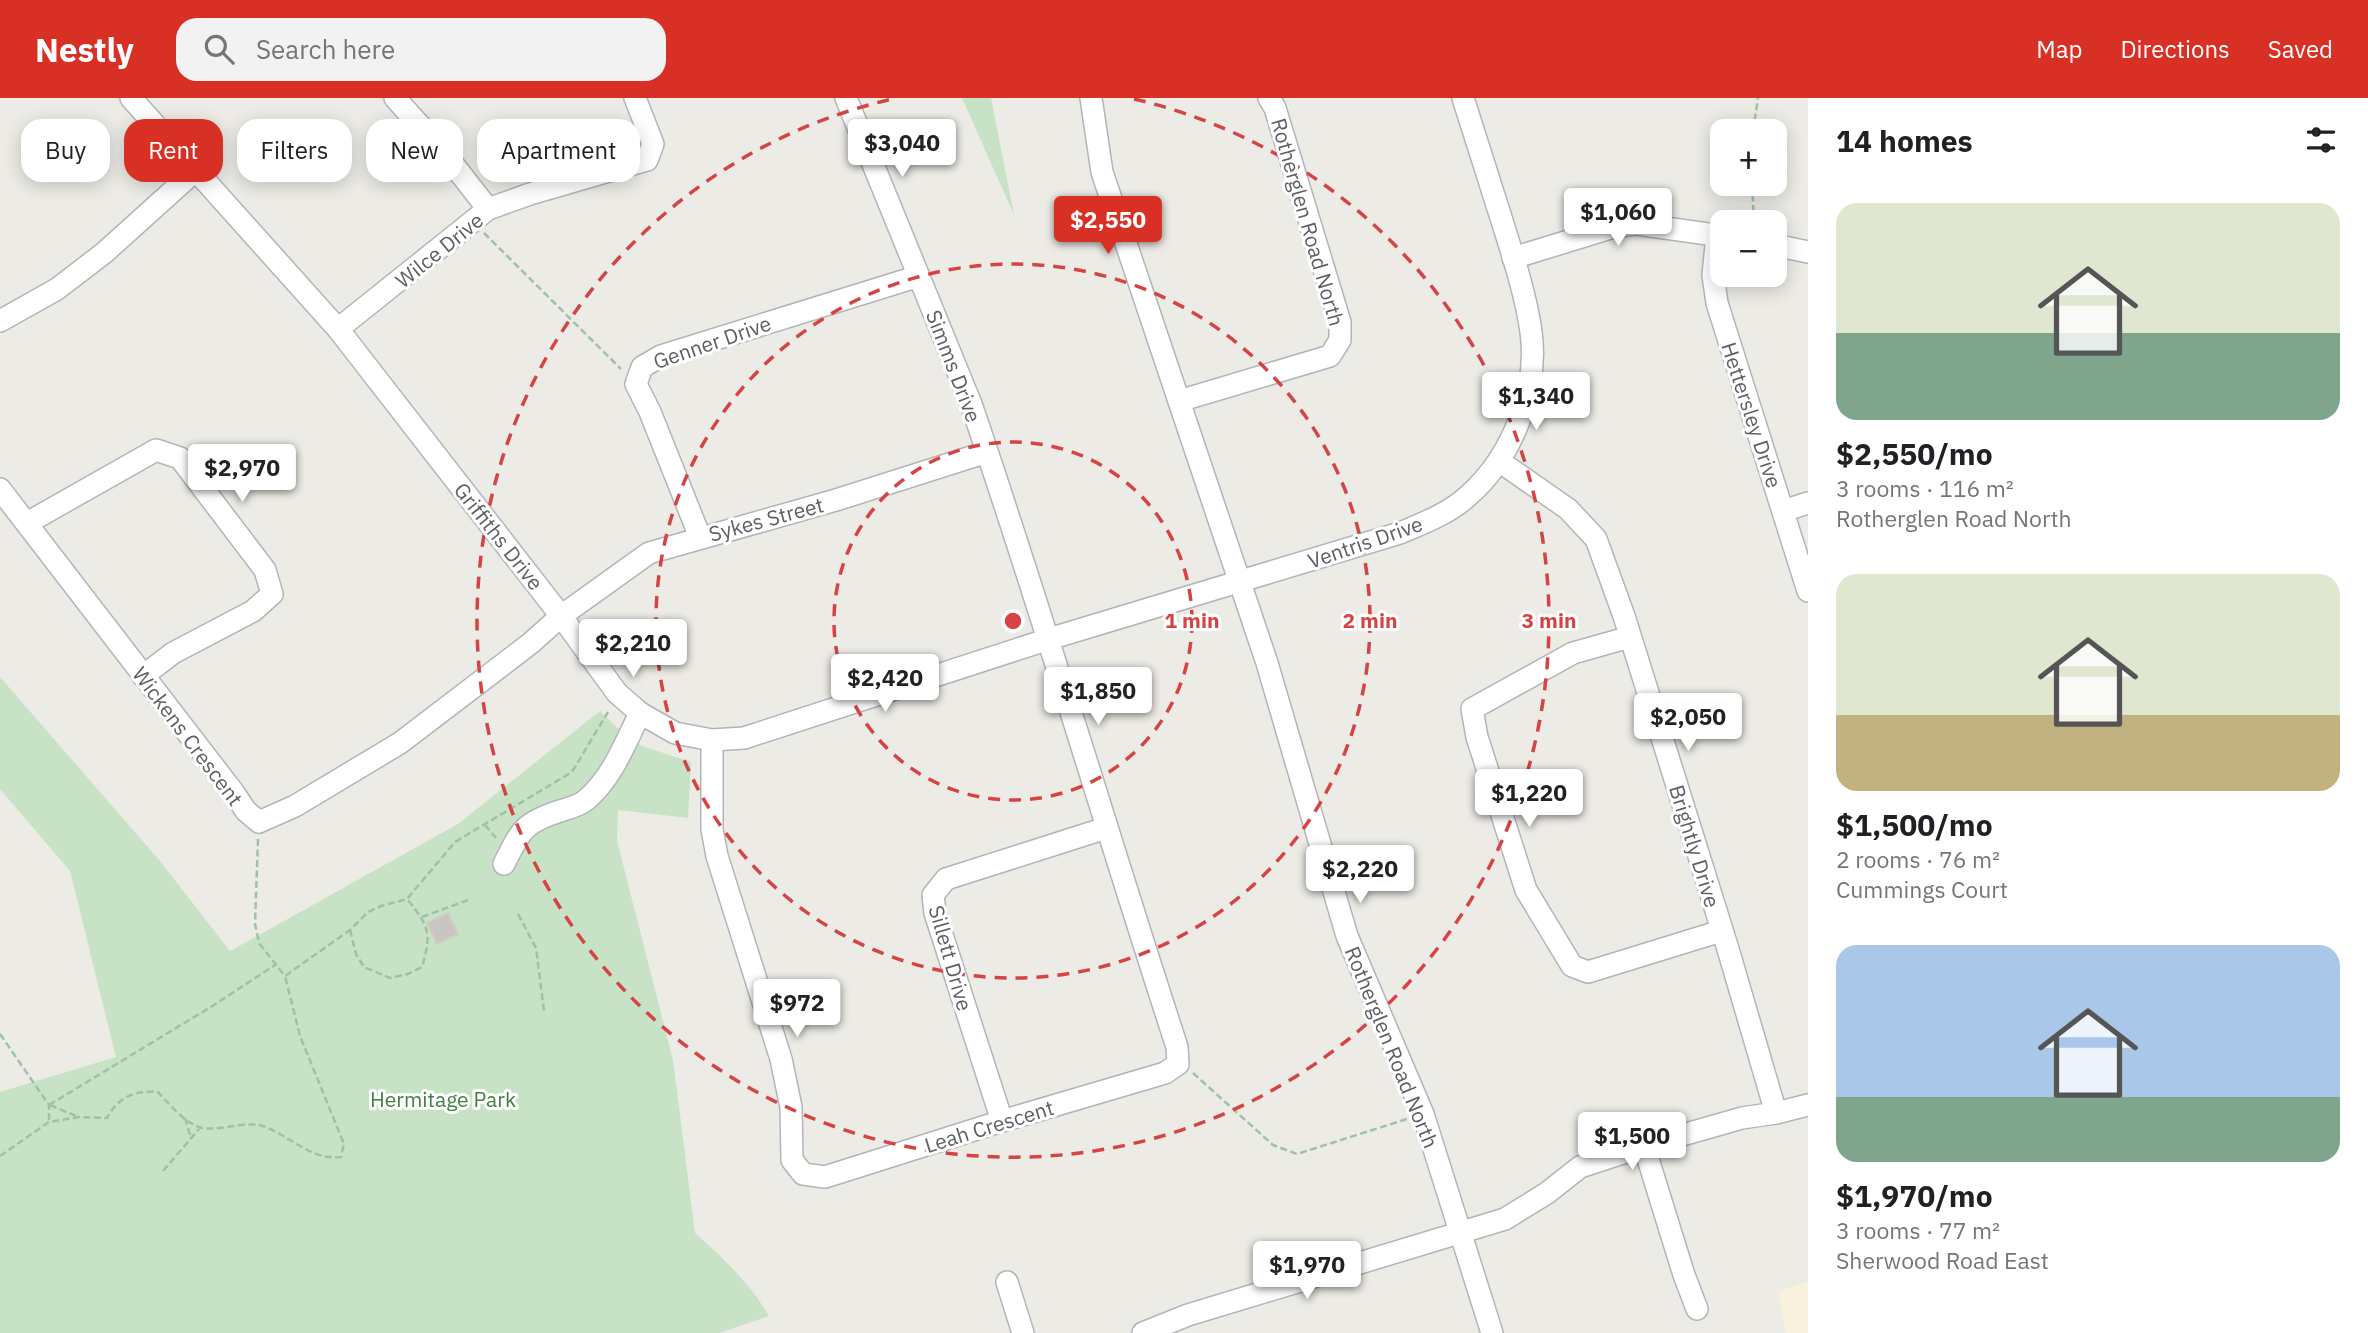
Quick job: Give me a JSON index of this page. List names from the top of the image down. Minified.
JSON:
{"streets":{"street":["Rotherglen Road North","Wilce Drive","Genner Drive","Simms Drive","Hettersley Drive","Sykes Street","Griffiths Drive","Ventris Drive","Wickens Crescent","Brightly Drive","Sillett Drive","Leah Crescent"]},"crossings":[["Rotherglen Road North","Ventris Drive"],["Wilce Drive","Griffiths Drive"],["Genner Drive","Simms Drive"],["Genner Drive","Sykes Street"],["Simms Drive","Sykes Street"],["Simms Drive","Griffiths Drive"],["Simms Drive","Ventris Drive"],["Sykes Street","Griffiths Drive"],["Sykes Street","Wickens Crescent"],["Griffiths Drive","Ventris Drive"],["Griffiths Drive","Wickens Crescent"],["Griffiths Drive","Leah Crescent"],["Ventris Drive","Brightly Drive"],["Sillett Drive","Leah Crescent"]],"parks":["Hermitage Park"],"page":{"header":"Nestly","search":"Search here","nav":["Map","Directions","Saved"],"heading":"14 homes","map_buttons":["+","−"],"price":["$3,040","$1,060","$2,550","$1,340","$2,970","$2,210","$2,420","$1,850","$2,050","$1,220","$2,220","$972","$1,500","$1,970"],"chip":["Buy","Rent","Filters","New","Apartment"],"list":[{"name":"$2,550/mo","note":"3 rooms · 116 m² · Rotherglen Road North"},{"name":"$1,500/mo","note":"2 rooms · 76 m² · Cummings Court"},{"name":"$1,970/mo","note":"3 rooms · 77 m² · Sherwood Road East"}]},"rings":["1 min","2 min","3 min"]}
